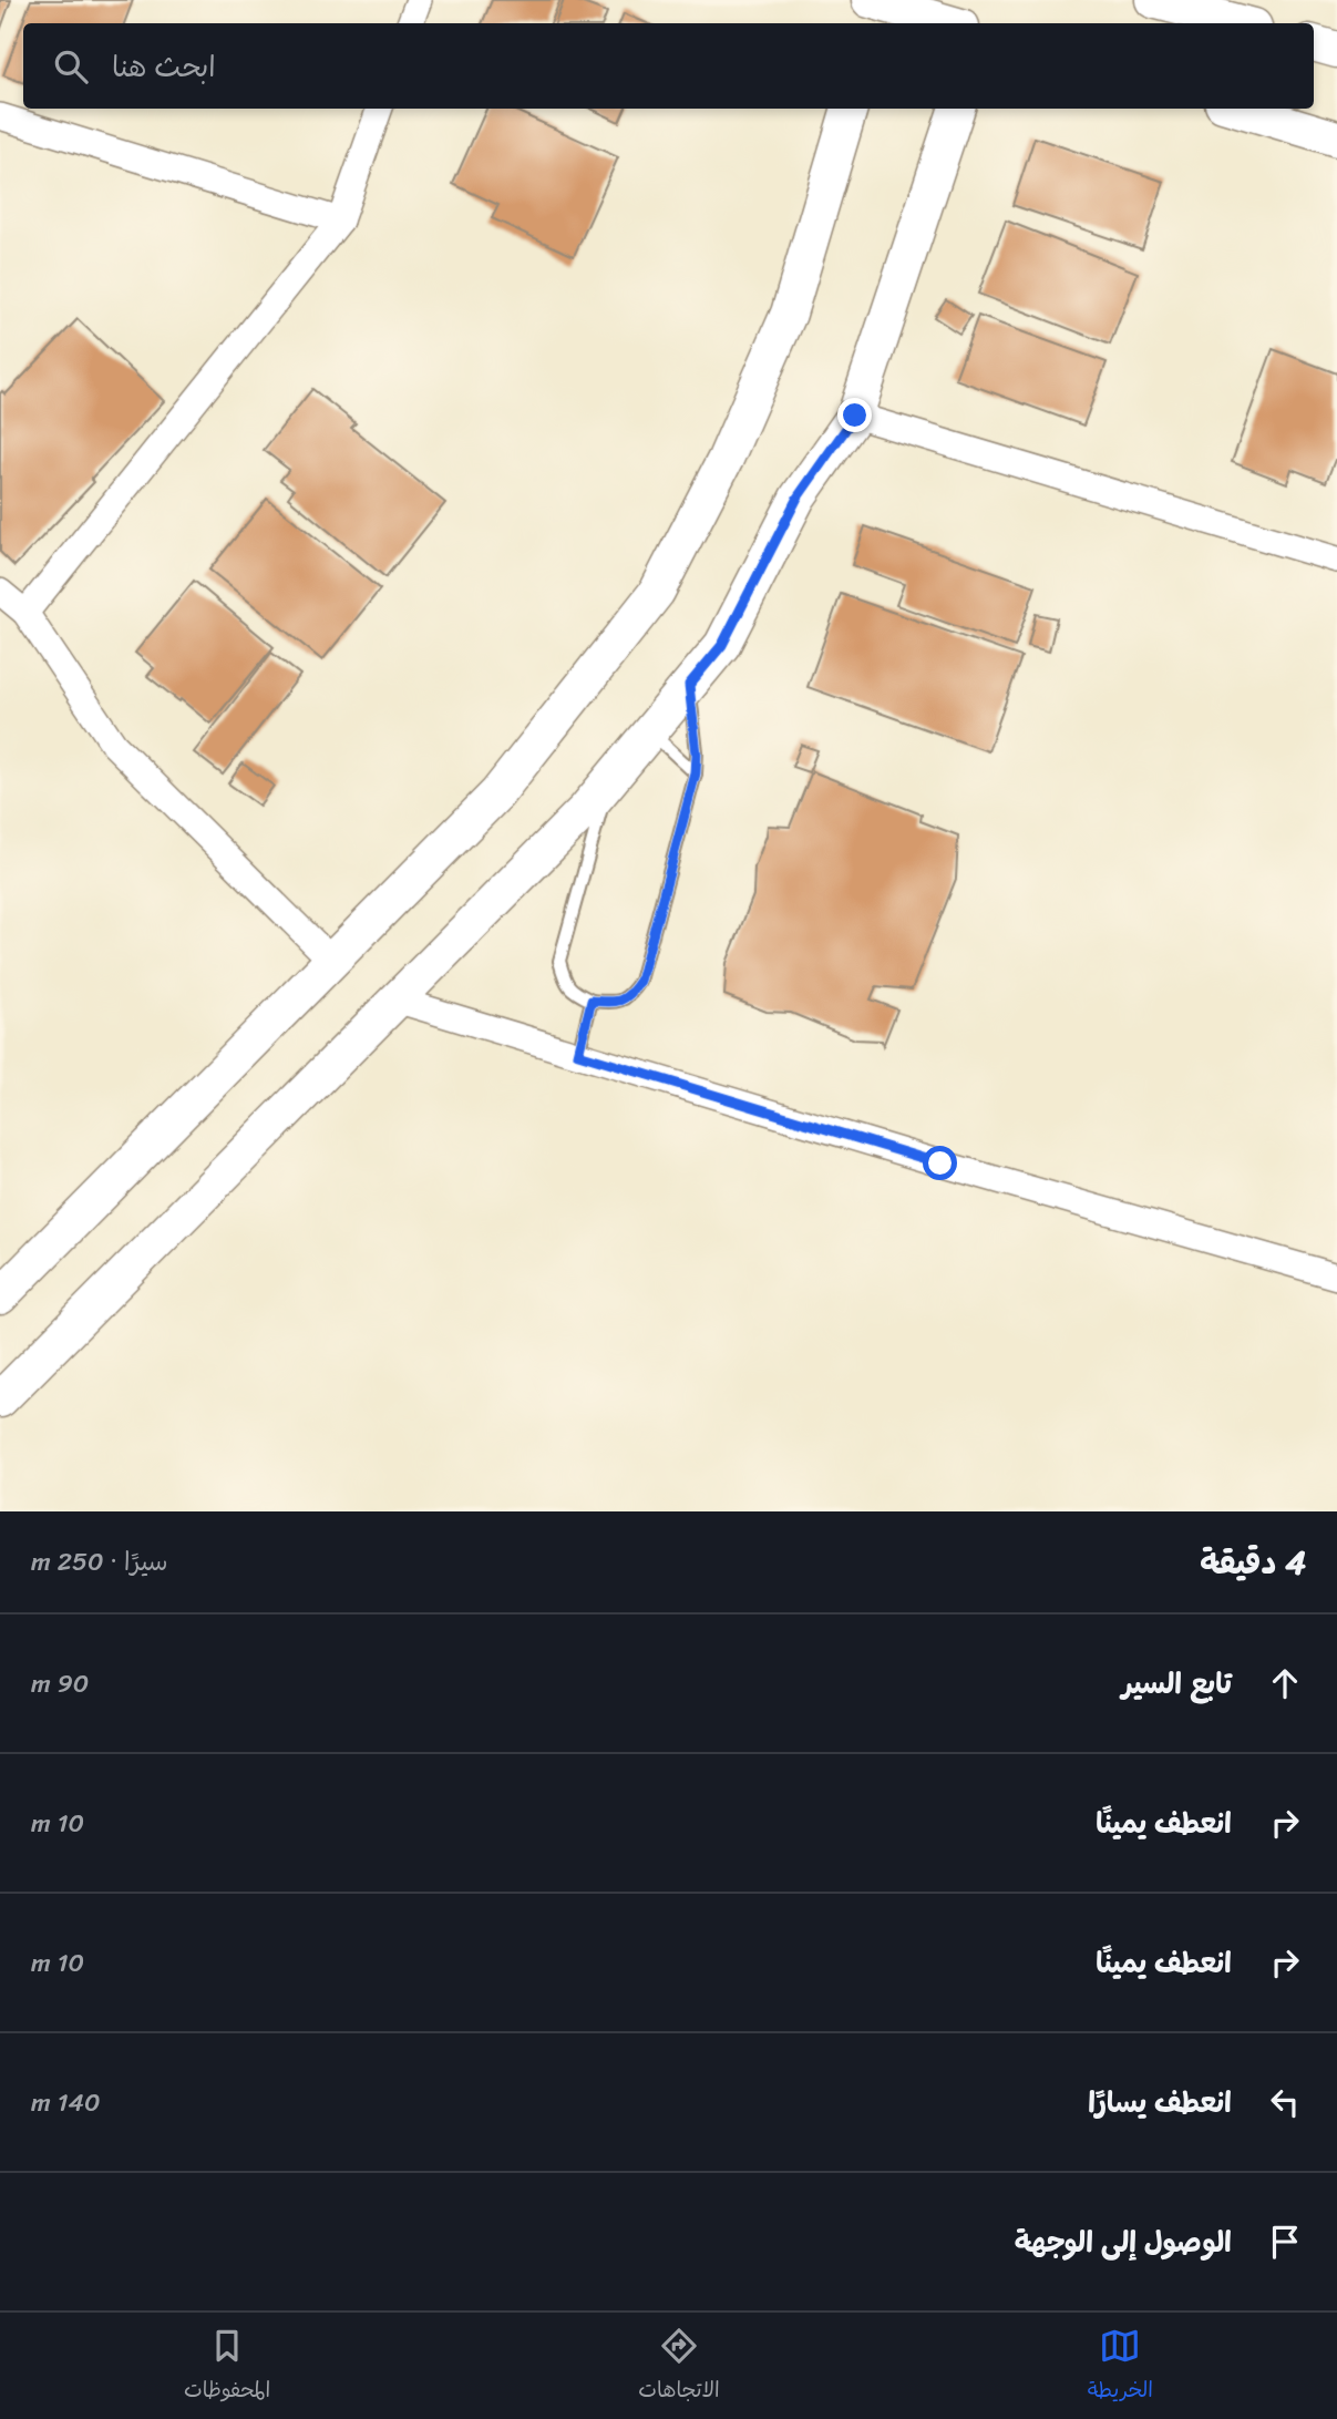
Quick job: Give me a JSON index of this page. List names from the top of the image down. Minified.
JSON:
{"page":{"search":"ابحث هنا","heading":["4 دقيقة","سيرًا · 250 m"],"list":[["تابع السير","90 m"],["انعطف يمينًا","10 m"],["انعطف يمينًا","10 m"],["انعطف يسارًا","140 m"],"الوصول إلى الوجهة"],"nav":["الخريطة","الاتجاهات","المحفوظات"]}}
